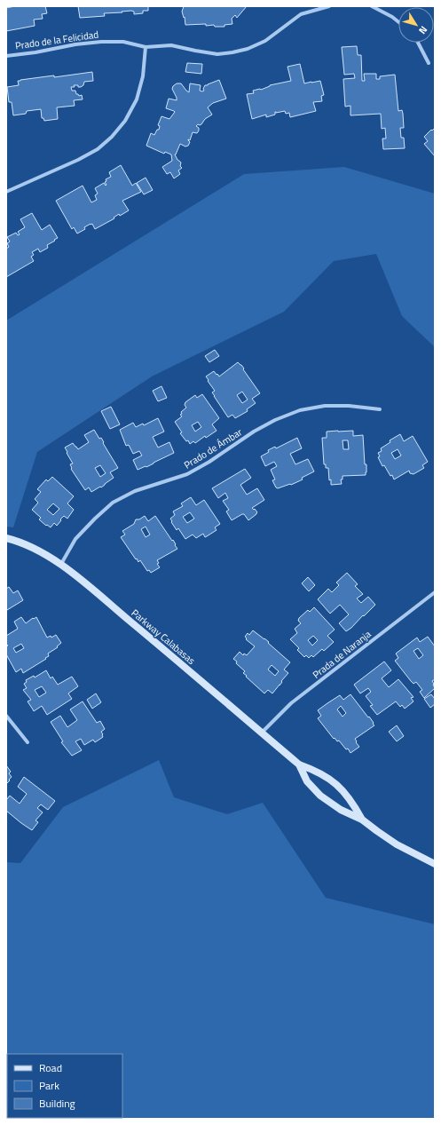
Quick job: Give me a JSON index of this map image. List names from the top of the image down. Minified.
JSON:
{"streets":{"street":["Prado de la Felicidad","Prado de Ámbar","Parkway Calabasas","Prada de Naranja"]},"crossings":[["Prado de Ámbar","Parkway Calabasas"],["Parkway Calabasas","Prada de Naranja"]],"legend":["Road","Park","Building"],"north":"bottom right"}
